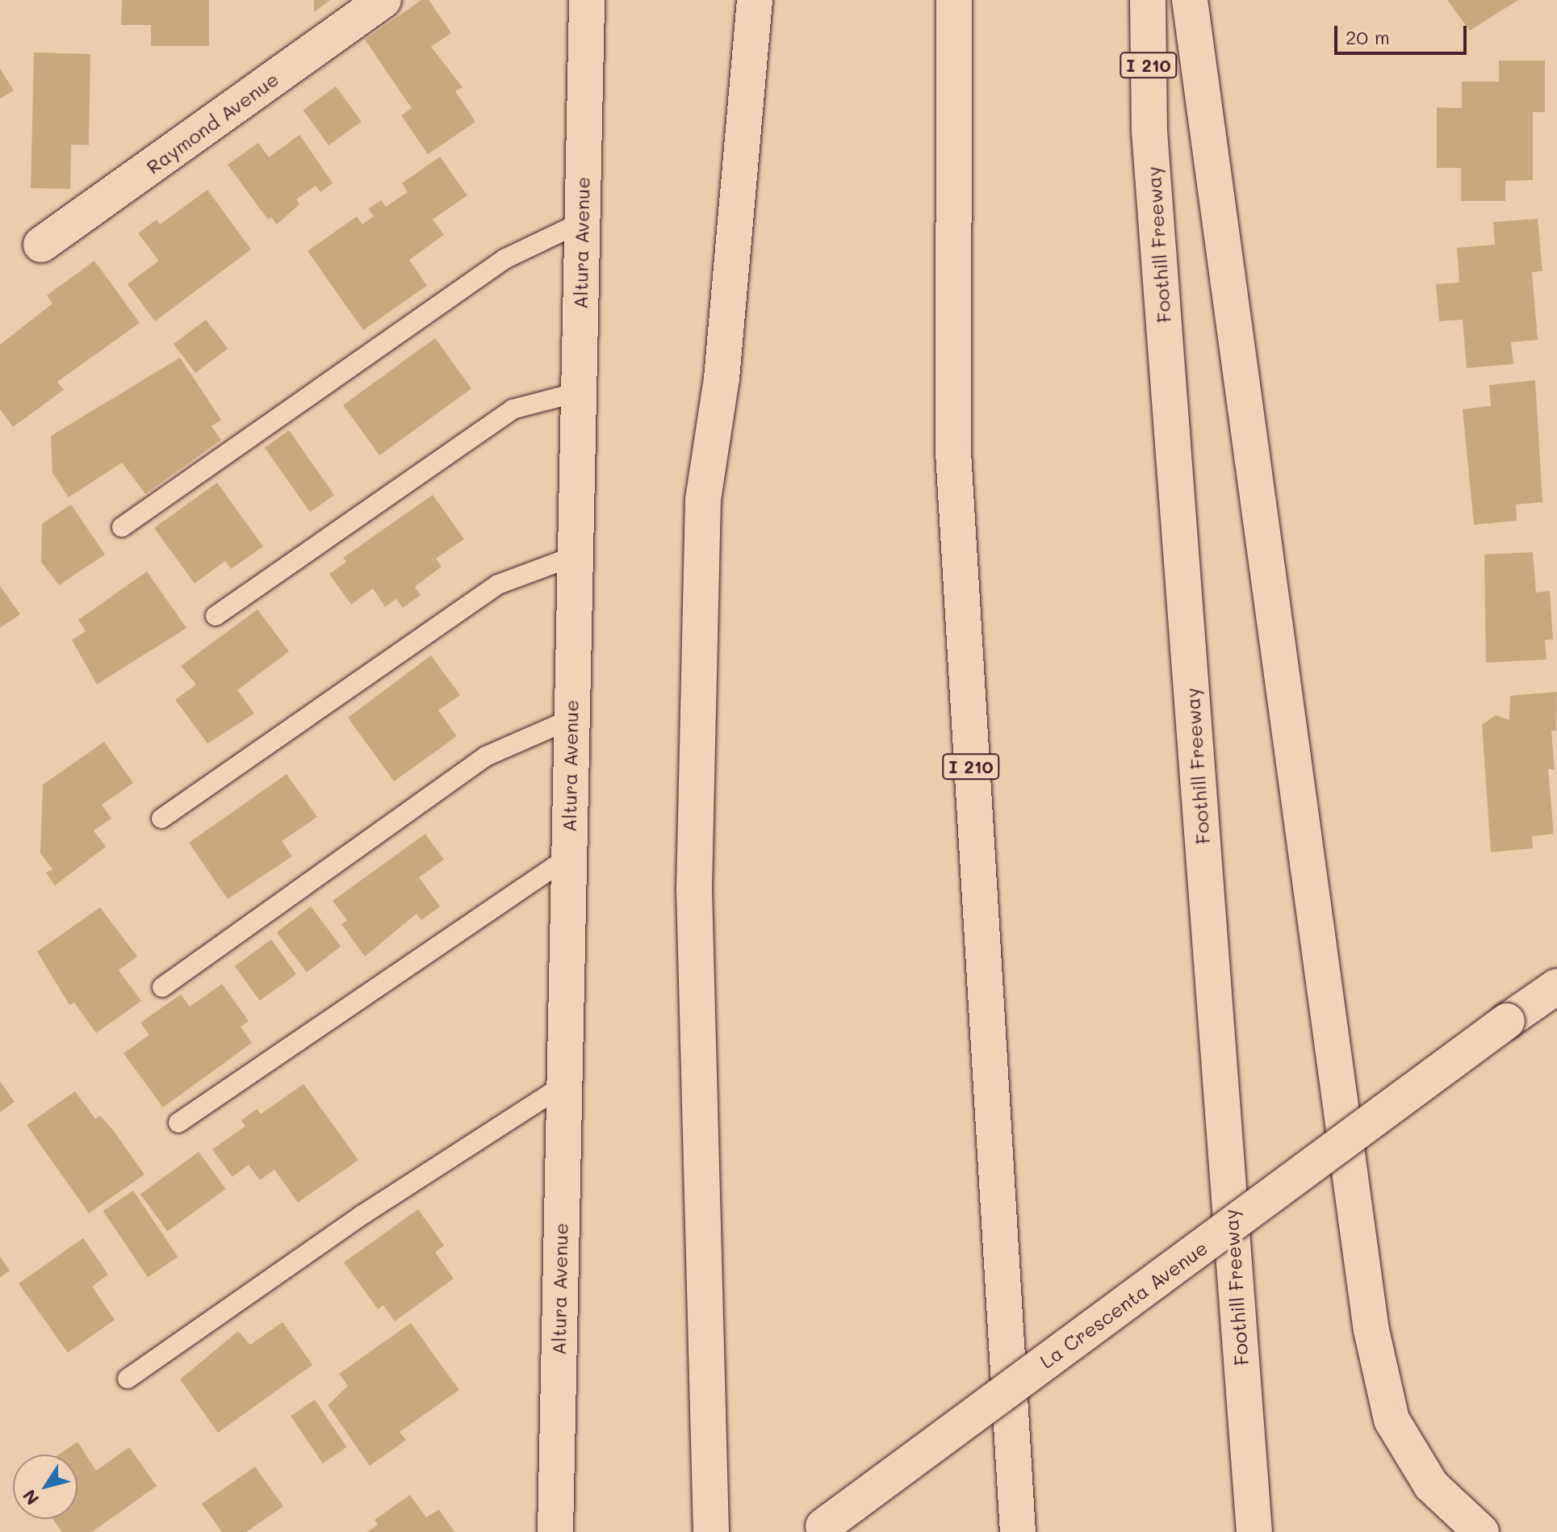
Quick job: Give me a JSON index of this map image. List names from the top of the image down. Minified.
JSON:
{"streets":{"main road":["I 210","Raymond Avenue","Altura Avenue","Foothill Freeway","La Crescenta Avenue"]},"scale_bar":"20 m","north":"bottom left"}
